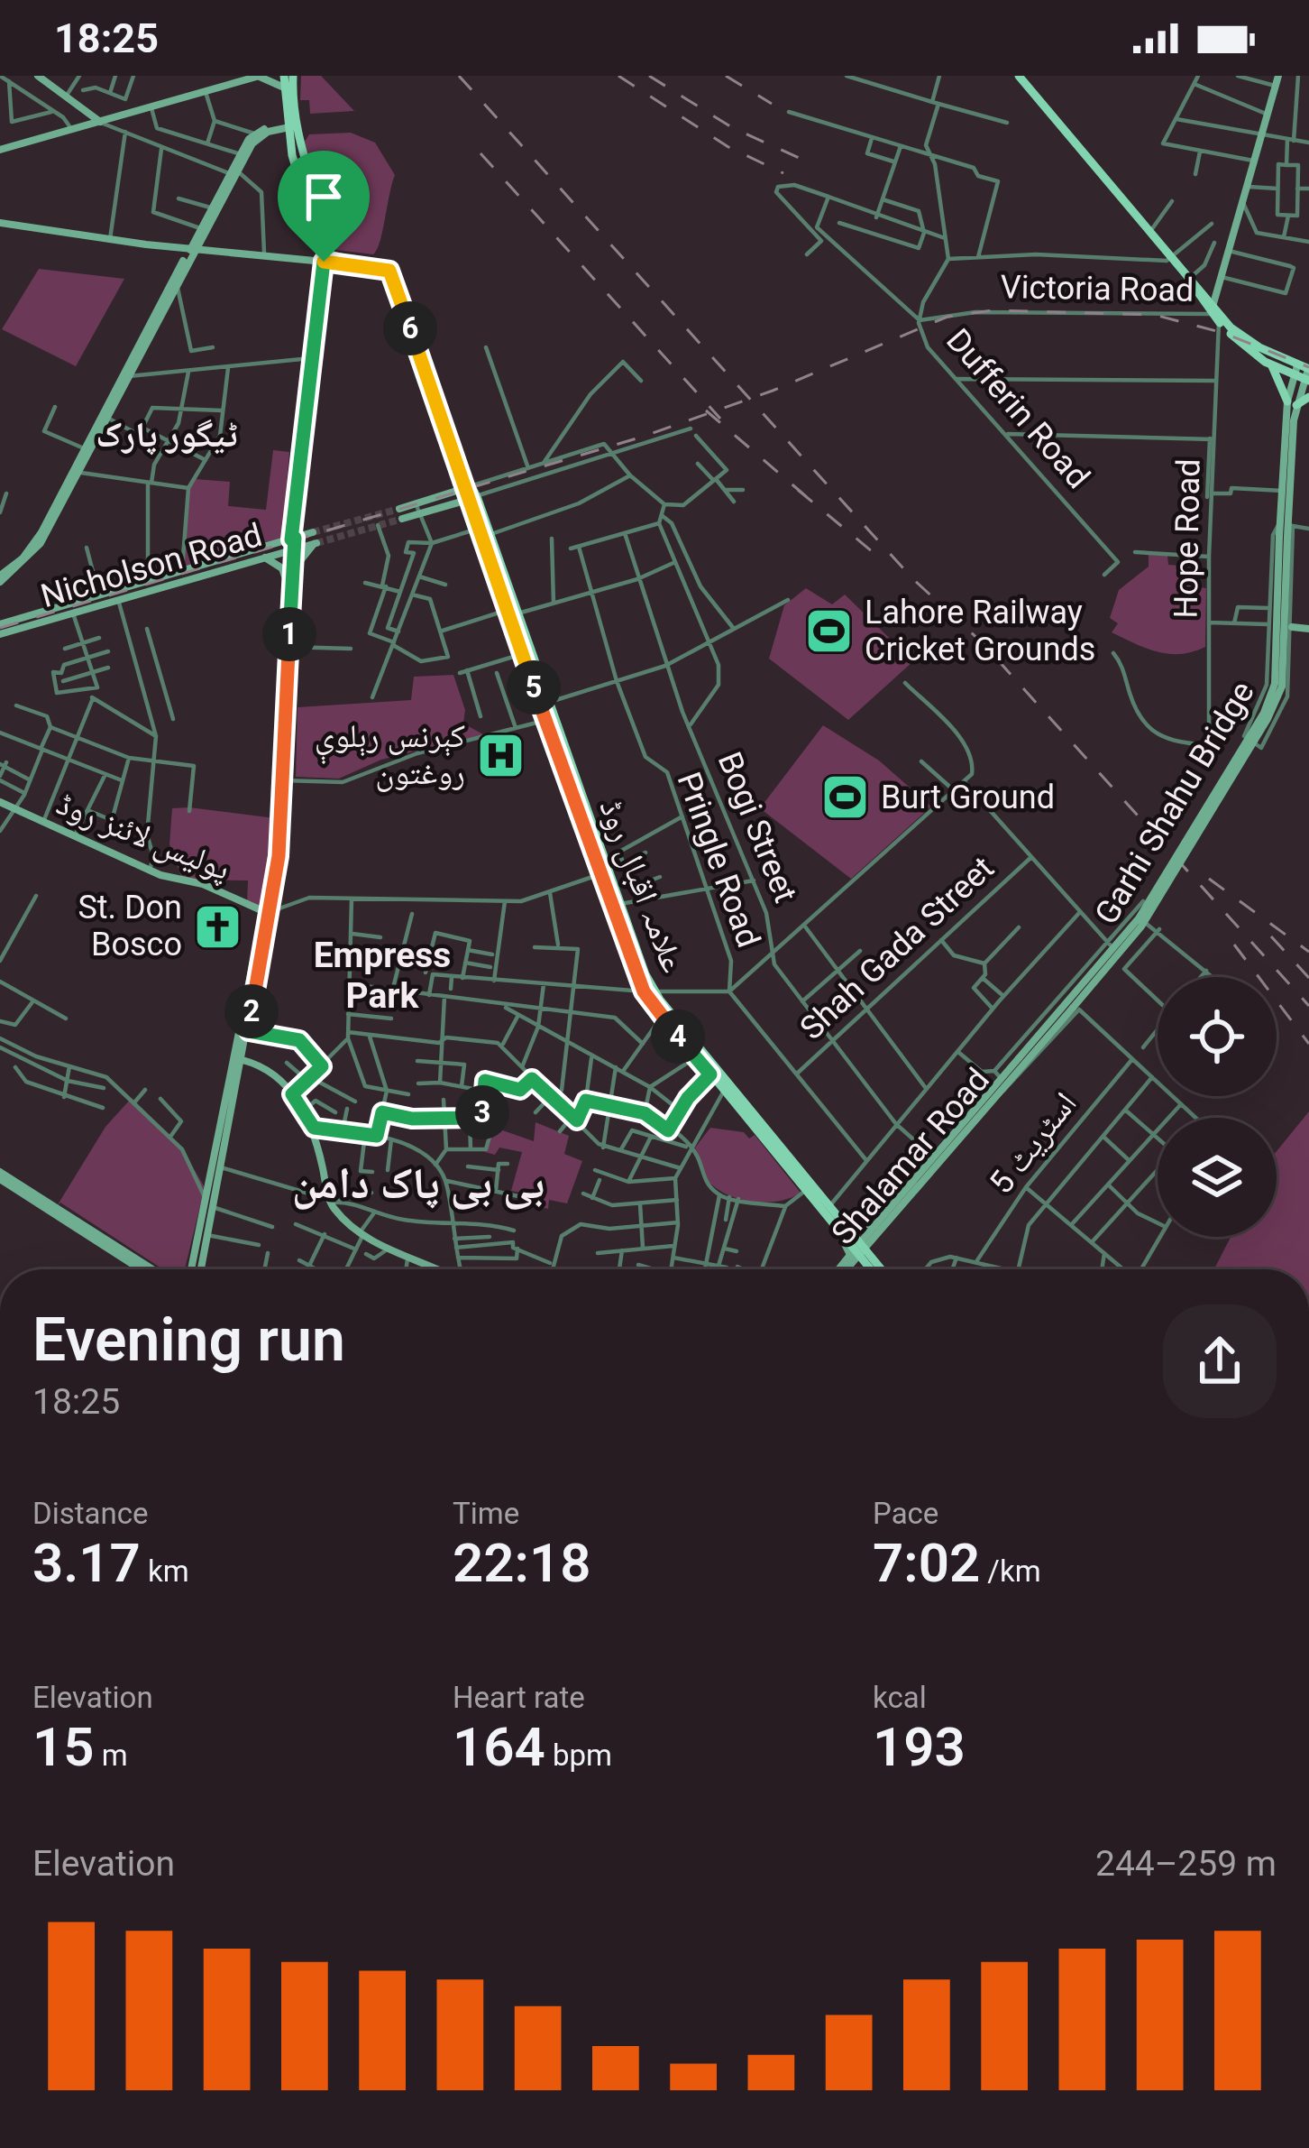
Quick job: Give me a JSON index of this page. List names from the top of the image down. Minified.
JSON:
{"streets":{"main road":["Nicholson Road","Garhi Shahu Bridge","پولیس لائنز روڈ","علامہ اقبال روڈ","Shalamar Road"],"street":["Victoria Road","Dufferin Road","Hope Road","Bogi Street","Pringle Road","Shah Gada Street","اسٹریٹ 5"]},"crossings":[["Victoria Road","Dufferin Road"],["Garhi Shahu Bridge","Shalamar Road"],["Bogi Street","Shah Gada Street"],["Bogi Street","Shalamar Road"],["Pringle Road","Shah Gada Street"],["علامہ اقبال روڈ","Shalamar Road"]],"districts":["ٹیگور پارک","Empress Park","بی بی پاک دامن"],"places":{"sports":["Lahore Railway Cricket Grounds","Burt Ground"],"hospital":["کېرنس رېلوې روغتون"],"church":["St. Don Bosco"]},"page":{"status":"18:25","pins":["6","1","5","2","4","3"],"heading":["Evening run","18:25"],"stats":[["Distance","3.17 km"],["Time","22:18"],["Pace","7:02 /km"],["Elevation","15 m"],["Heart rate","164 bpm"],["kcal","193"]],"chart":["Elevation","244–259 m"]}}
